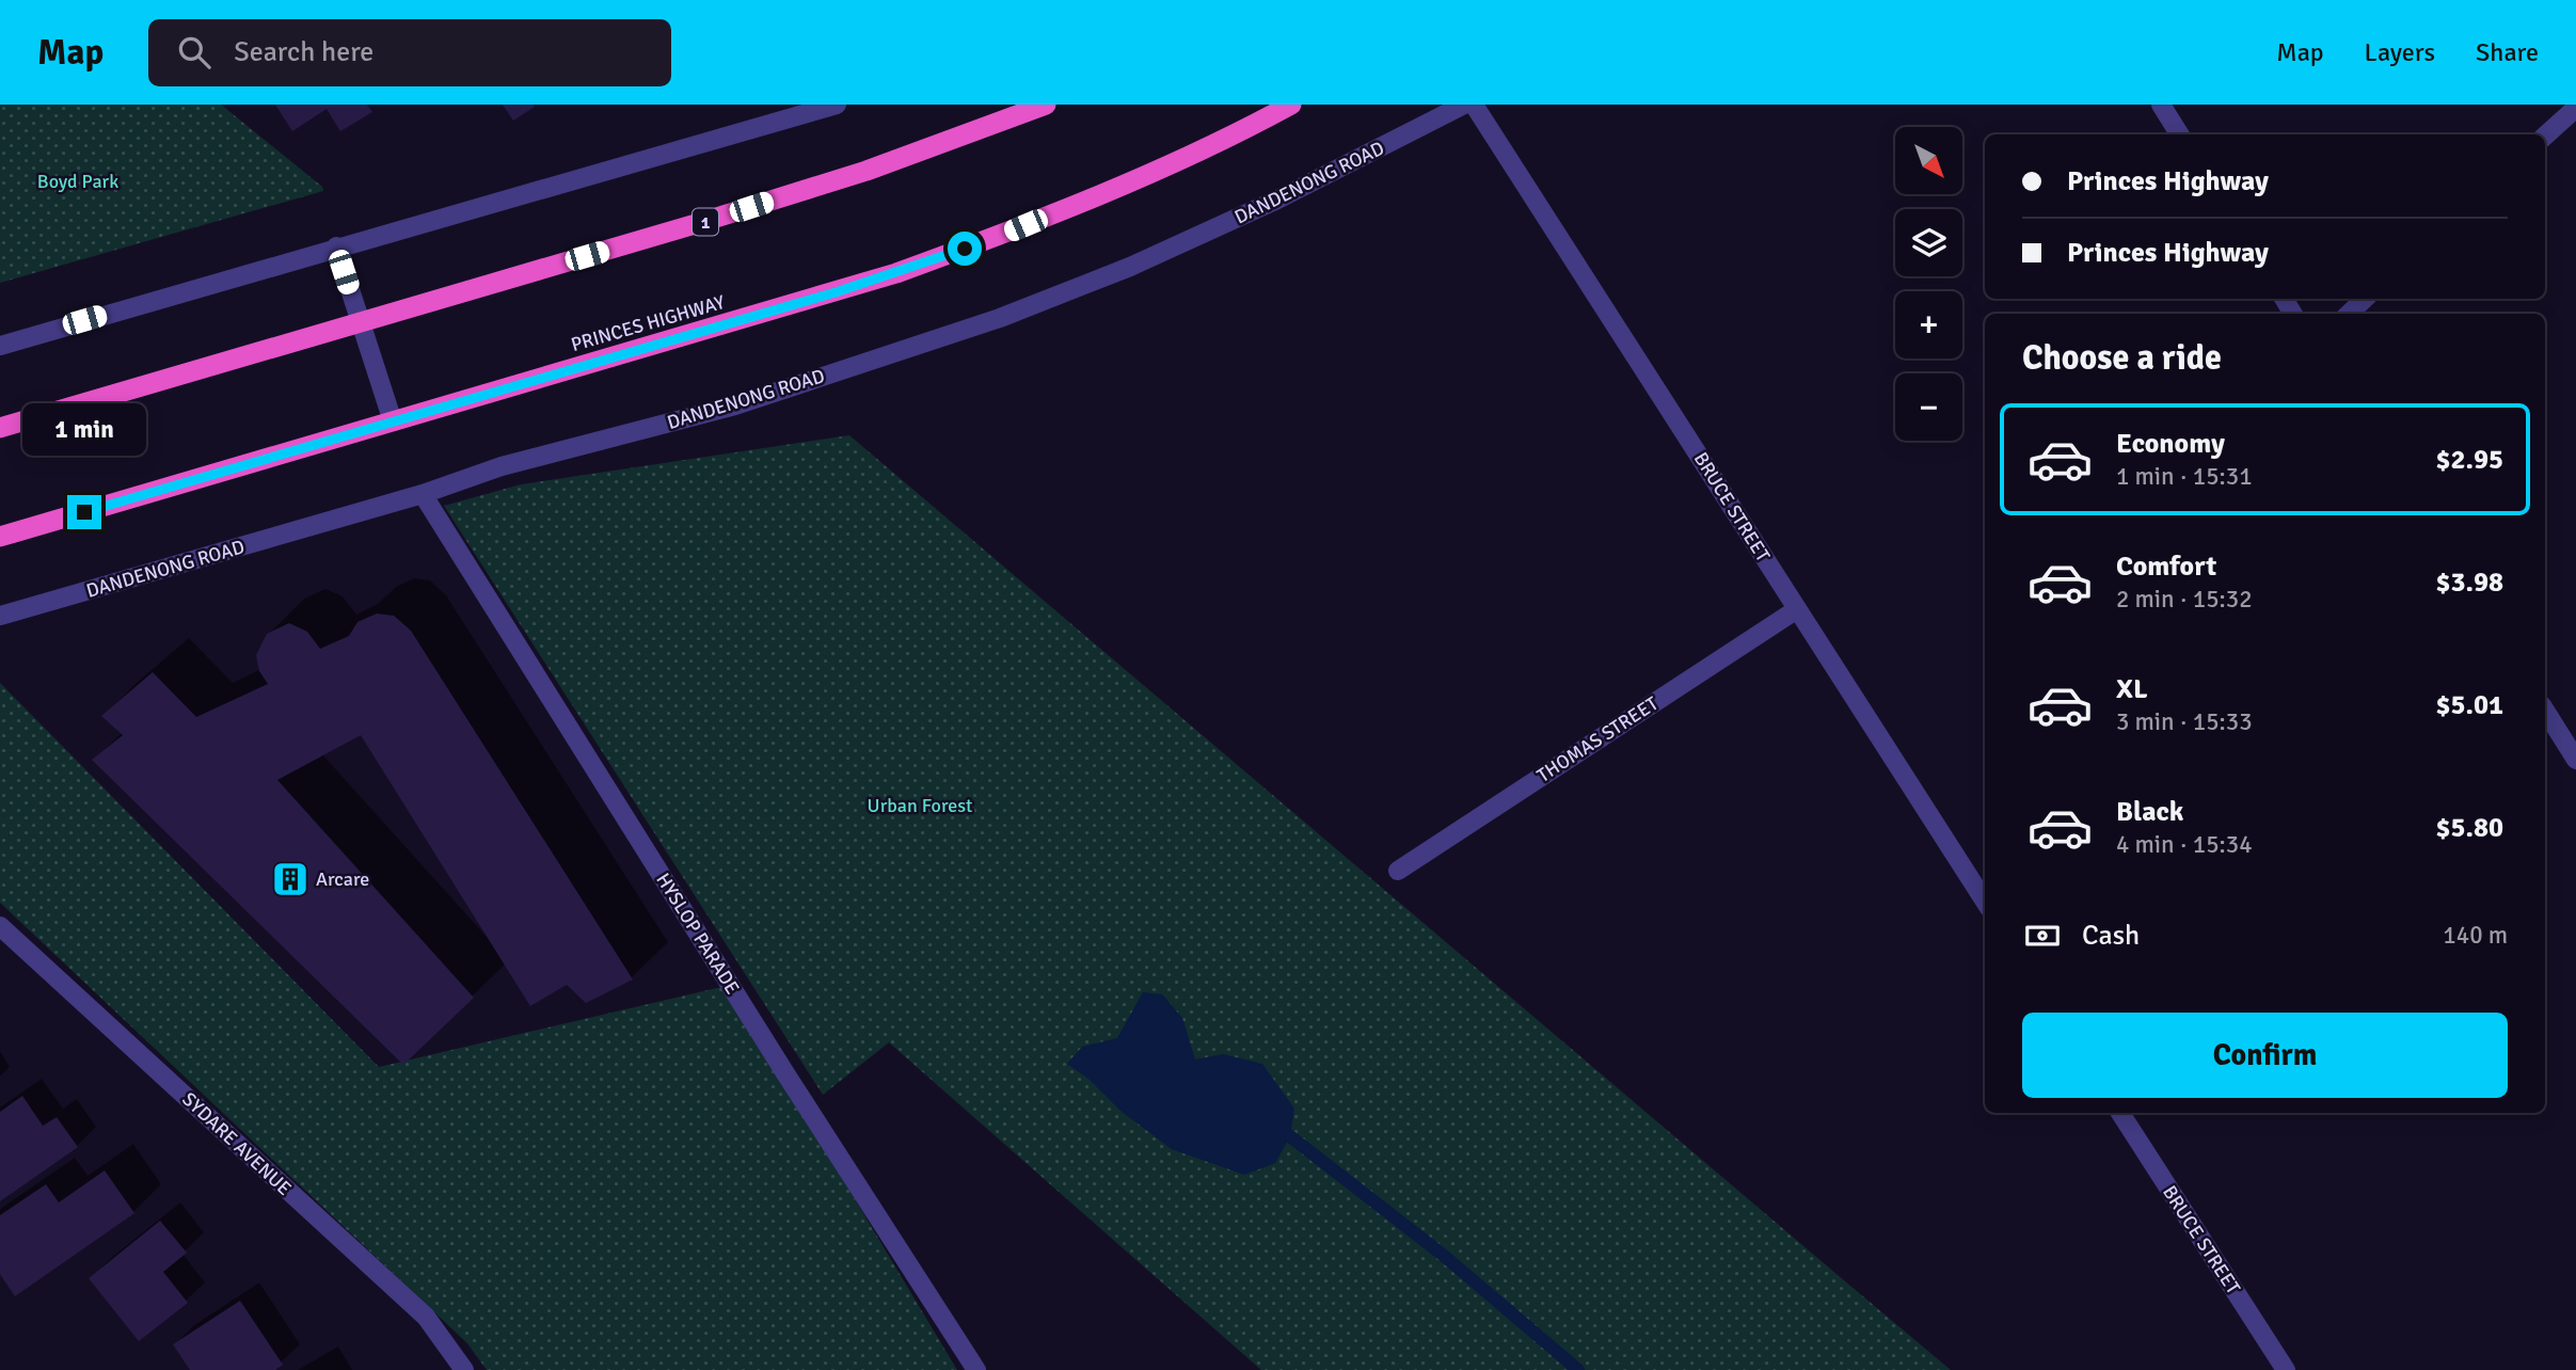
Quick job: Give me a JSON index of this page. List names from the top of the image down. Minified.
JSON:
{"streets":{"highway":["1","PRINCES HIGHWAY"],"street":["DANDENONG ROAD","BRUCE STREET","THOMAS STREET","HYSLOP PARADE","SYDARE AVENUE"]},"crossings":[["DANDENONG ROAD","HYSLOP PARADE"],["BRUCE STREET","THOMAS STREET"]],"parks":["Boyd Park","Urban Forest"],"places":{"building":["Arcare"]},"north":"bottom right","page":{"header":"Map","search":"Search here","nav":["Map","Layers","Share"],"map_buttons":["+","−"],"banner":["Princes Highway","Princes Highway"],"heading":"Choose a ride","bubble":"1 min","list":[{"name":"Economy","note":"1 min · 15:31","value":"$2.95"},{"name":"Comfort","note":"2 min · 15:32","value":"$3.98"},{"name":"XL","note":"3 min · 15:33","value":"$5.01"},{"name":"Black","note":"4 min · 15:34","value":"$5.80"}],"pay":["Cash","140 m"],"buttons":"Confirm"}}
